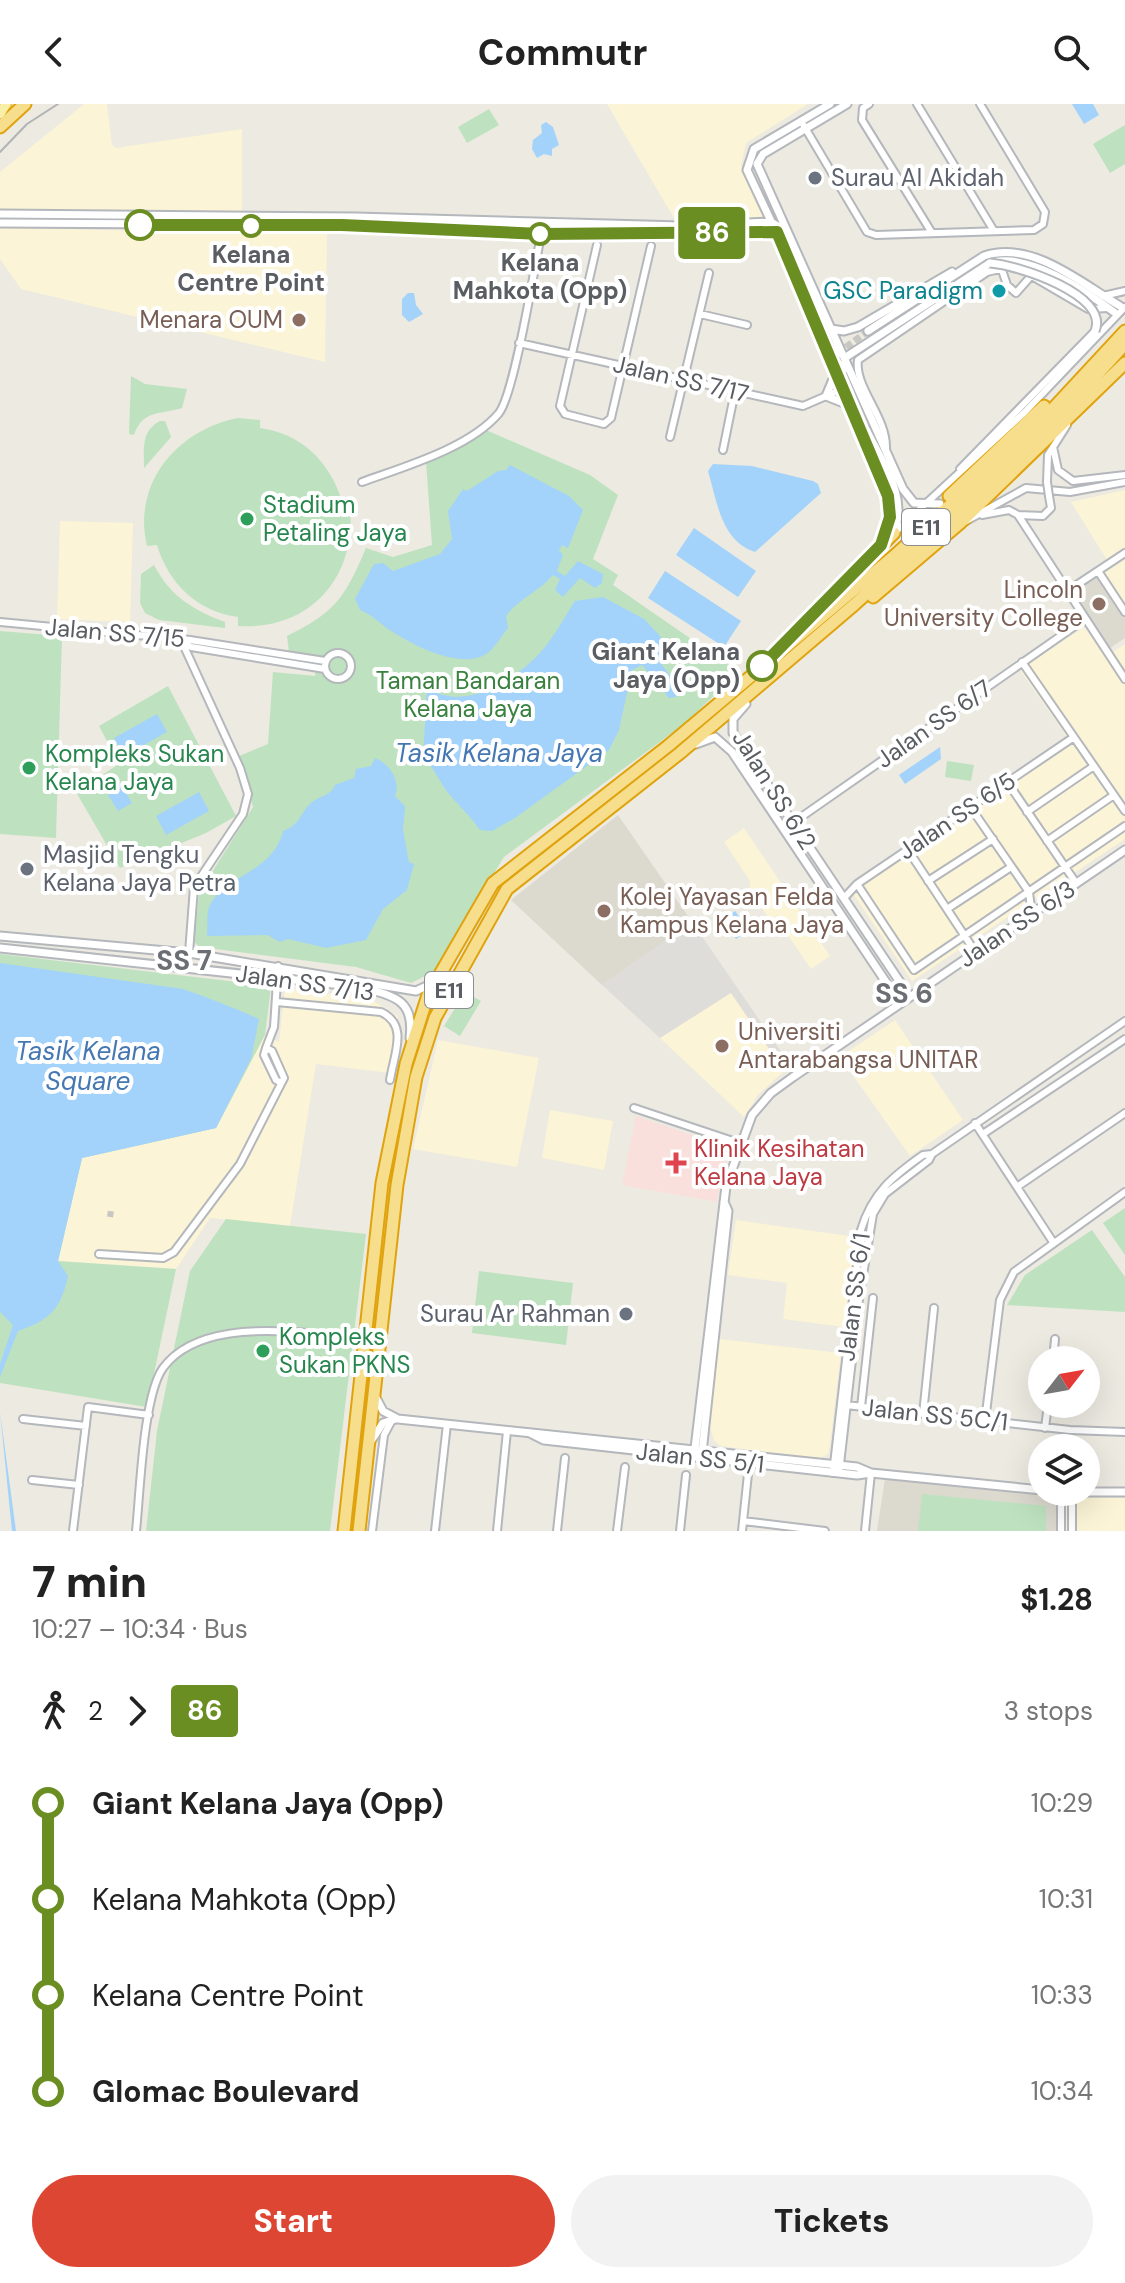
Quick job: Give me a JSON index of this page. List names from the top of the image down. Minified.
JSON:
{"streets":{"highway":["E11"],"street":["Jalan SS 7/17","Jalan SS 7/15","Jalan SS 6/7","Jalan SS 6/2","Jalan SS 6/5","Jalan SS 6/3","Jalan SS 7/13","Jalan SS 6/1","Jalan SS 5C/1","Jalan SS 5/1"]},"crossings":[["E11","Jalan SS 7/13"],["Jalan SS 6/7","Jalan SS 6/2"],["Jalan SS 6/2","Jalan SS 6/5"],["Jalan SS 6/2","Jalan SS 6/3"],["Jalan SS 6/3","Jalan SS 5/1"],["Jalan SS 6/1","Jalan SS 5C/1"],["Jalan SS 6/1","Jalan SS 5/1"]],"districts":["SS 7","SS 6"],"water":["Tasik Kelana Jaya","Tasik Kelana Square"],"parks":["Taman Bandaran Kelana Jaya"],"places":{"other":["Surau Al Akidah","Kelana Centre Point","Kelana Mahkota (Opp)","GSC Paradigm","Menara OUM","Stadium Petaling Jaya","Lincoln University College","Giant Kelana Jaya (Opp)","Kompleks Sukan Kelana Jaya","Masjid Tengku Kelana Jaya Petra","Kolej Yayasan Felda Kampus Kelana Jaya","Universiti Antarabangsa UNITAR","Surau Ar Rahman","Kompleks Sukan PKNS"],"health":["Klinik Kesihatan Kelana Jaya"]},"lines":["bus line 86"],"north":"top right","page":{"header":"Commutr","on_map":"86","heading":["7 min","10:27 – 10:34 · Bus","$1.28"],"legs":["2","86","3 stops"],"list":[{"name":"Giant Kelana Jaya (Opp)","value":"10:29"},{"name":"Kelana Mahkota (Opp)","value":"10:31"},{"name":"Kelana Centre Point","value":"10:33"},{"name":"Glomac Boulevard","value":"10:34"}],"buttons":["Start","Tickets"]}}
